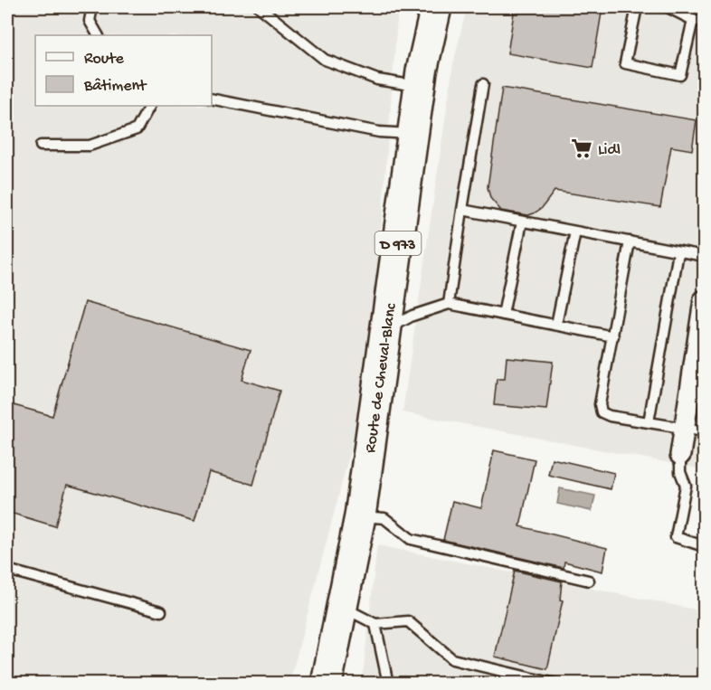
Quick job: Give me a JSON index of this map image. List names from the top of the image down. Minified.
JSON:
{"streets":{"main road":["D 973","Route de Cheval-Blanc"]},"crossings":[["D 973","Route de Cheval-Blanc"]],"places":{"supermarket":["Lidl"]},"legend":["Route","Bâtiment"]}
